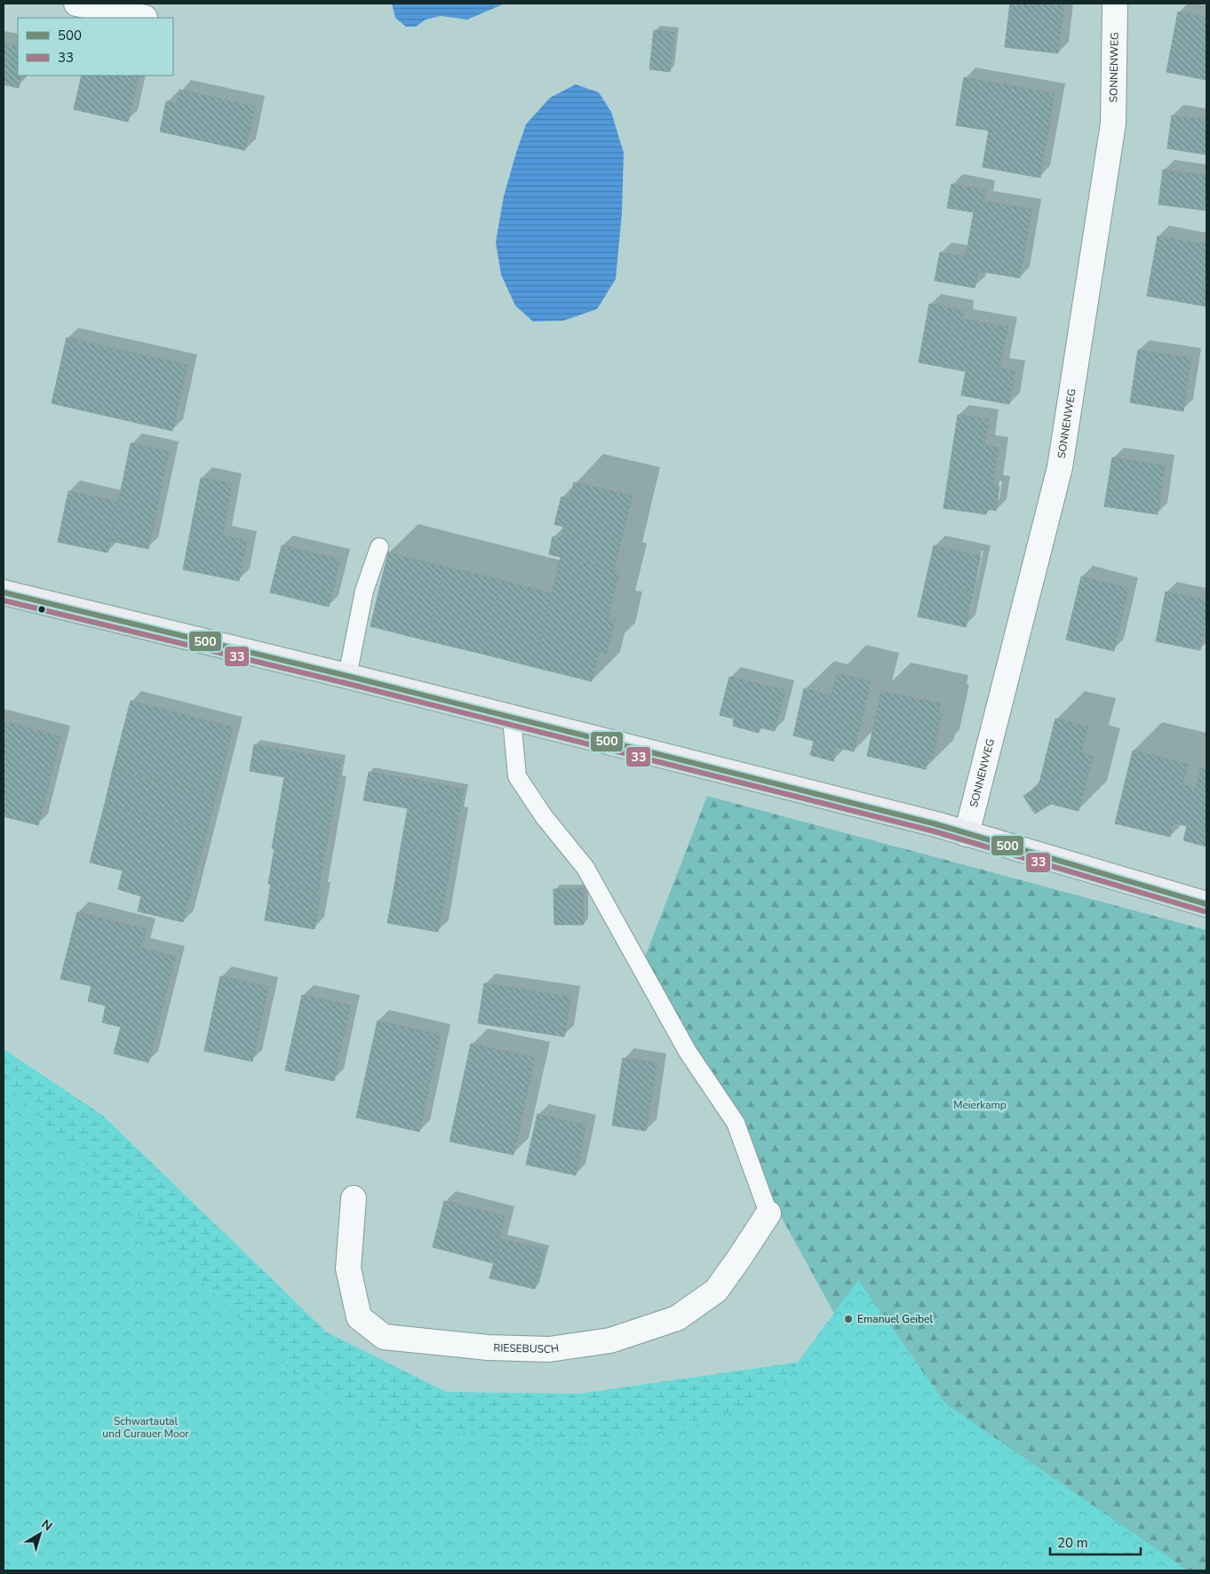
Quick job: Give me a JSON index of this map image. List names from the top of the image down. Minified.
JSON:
{"streets":{"street":["SONNENWEG","RIESEBUSCH"]},"parks":["Meierkamp","Schwartautal und Curauer Moor"],"places":["Emanuel Geibel"],"lines":["transit line 500","transit line 33"],"legend":["500","33"],"scale_bar":"20 m","north":"top right"}
